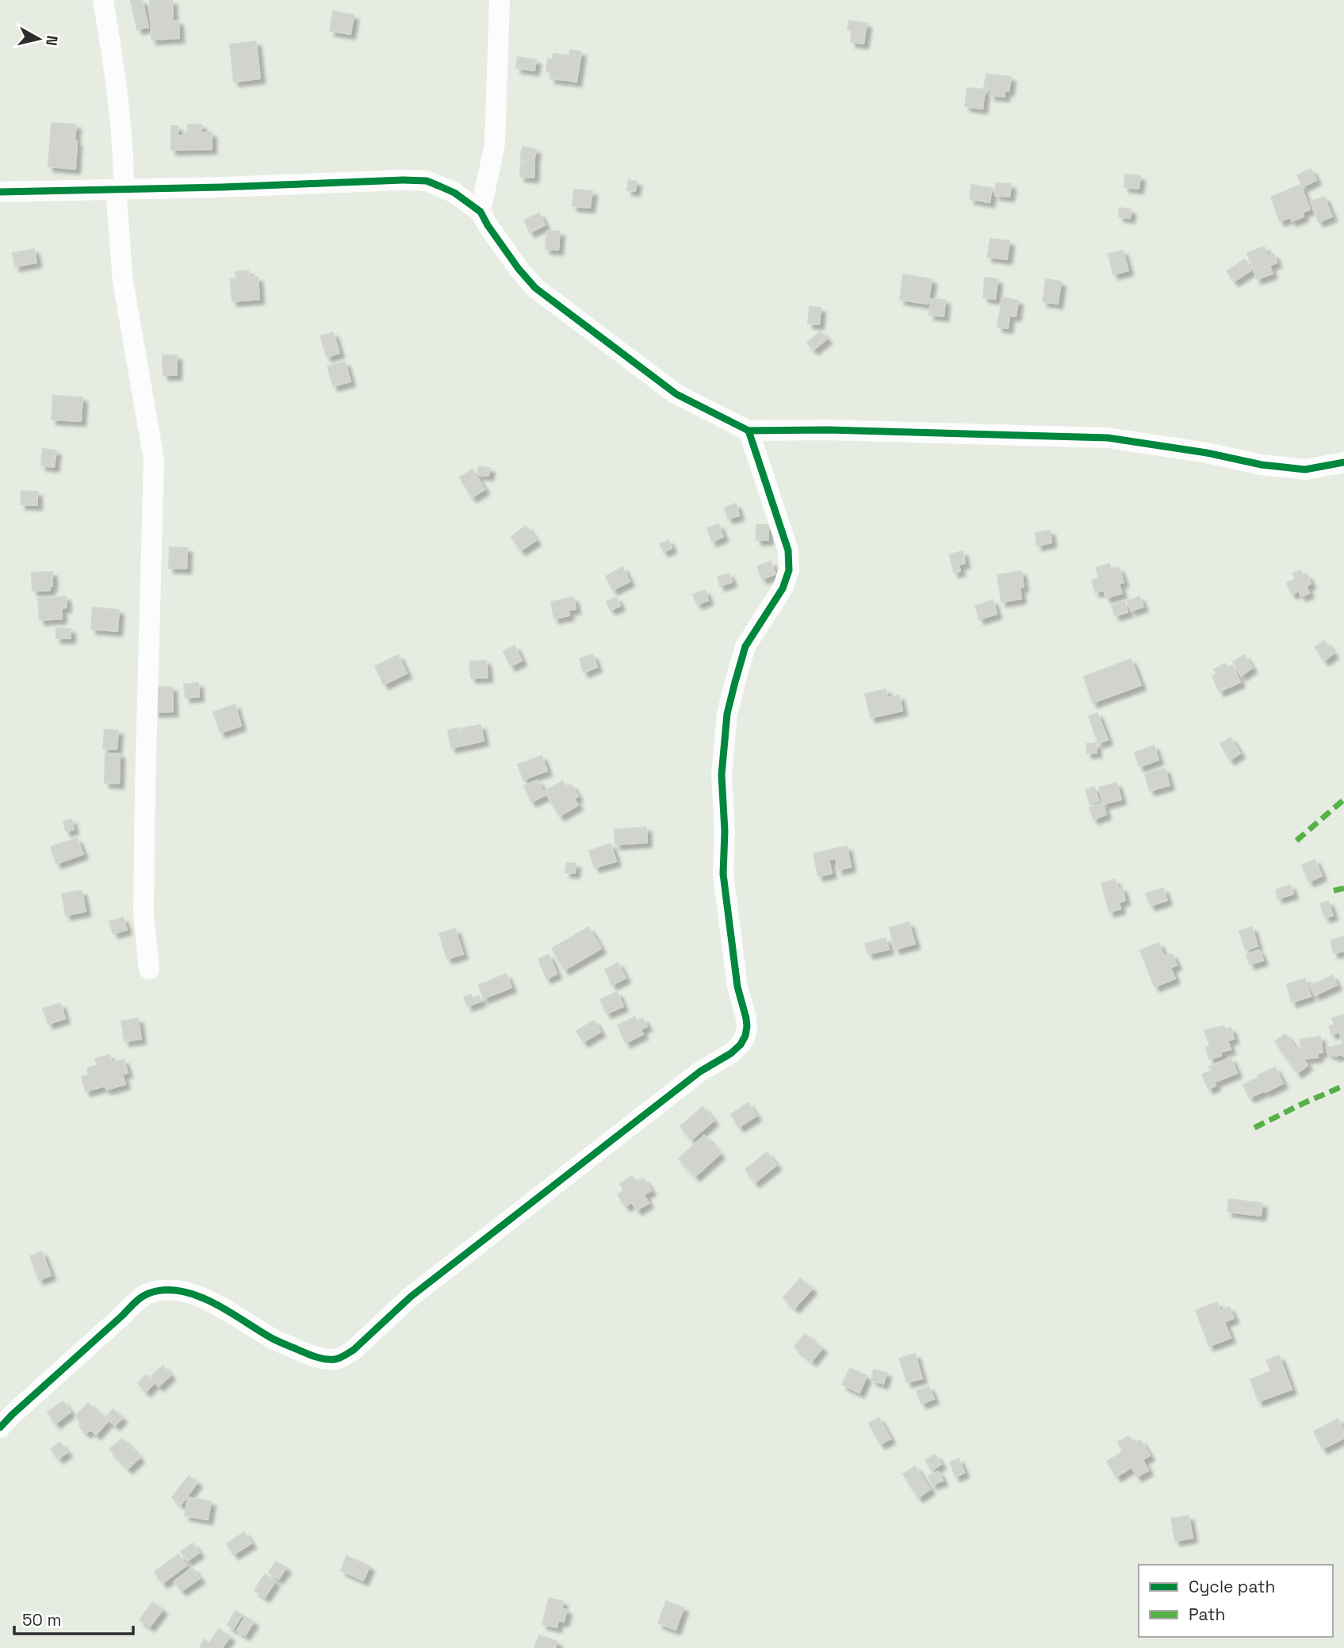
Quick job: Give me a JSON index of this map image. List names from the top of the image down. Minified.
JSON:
{"legend":["Cycle path","Path"],"scale_bar":"50 m","north":"right"}
